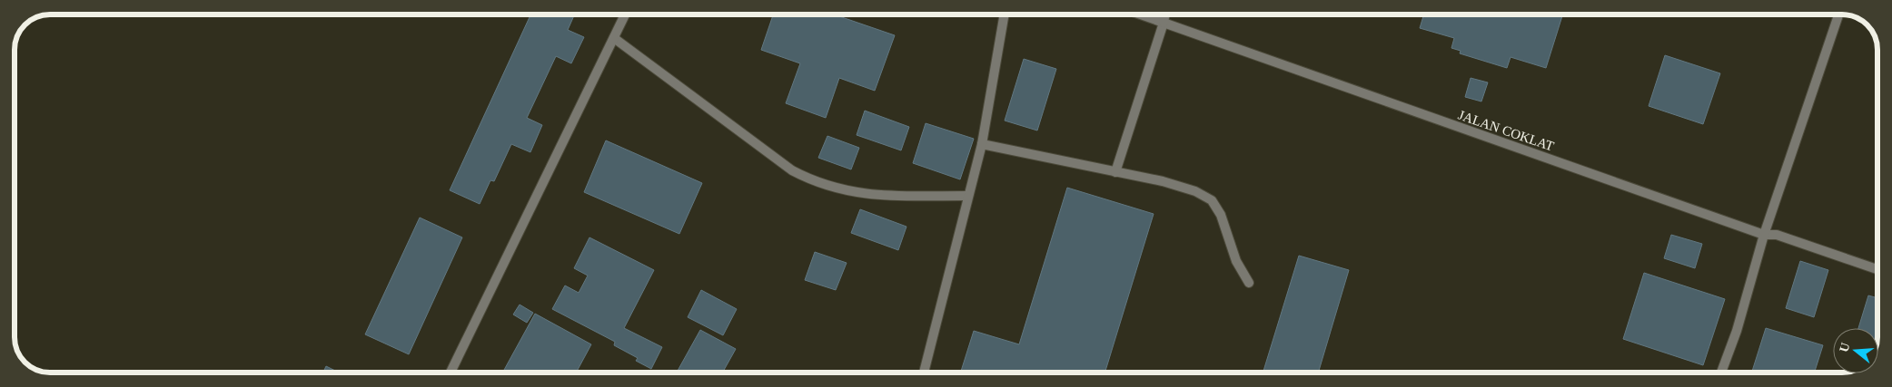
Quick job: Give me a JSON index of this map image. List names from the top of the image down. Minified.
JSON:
{"streets":{"street":["JALAN COKLAT"]},"north":"left"}
